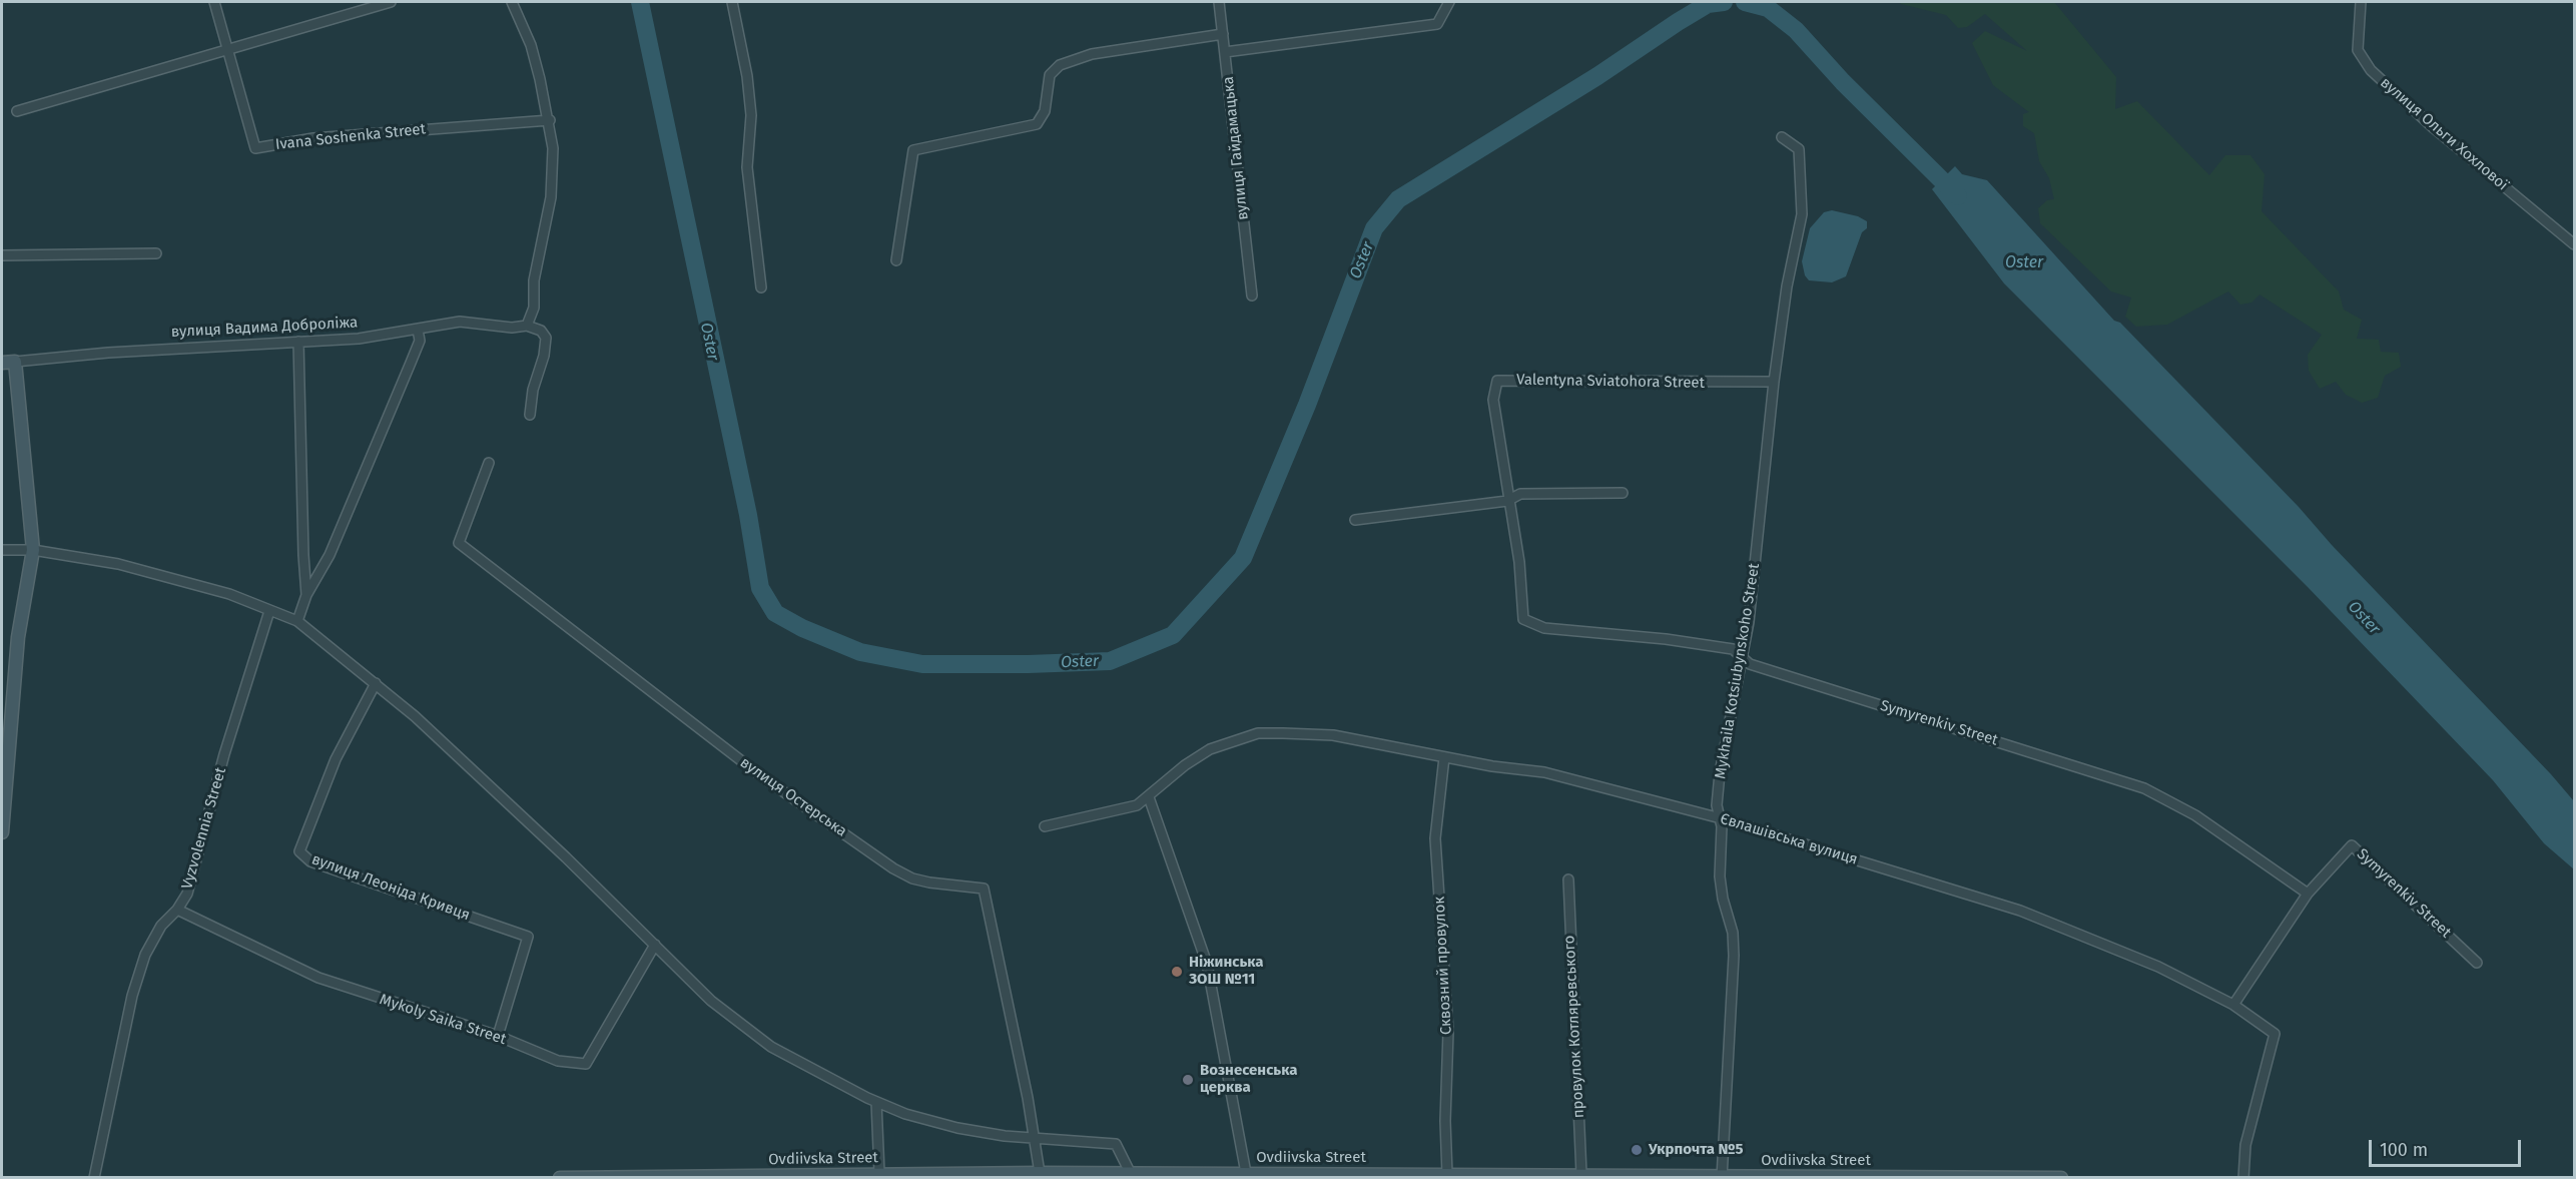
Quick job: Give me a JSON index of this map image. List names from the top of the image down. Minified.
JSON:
{"streets":{"main road":["вулиця Вадима Доброліжа","Ovdiivska Street"],"street":["вулиця Ольги Хохлової","Ivana Soshenka Street","вулиця Гайдамацька","Valentyna Sviatohora Street","Mykhaila Kotsiubynskoho Street","Symyrenkiv Street","вулиця Остерська","Vyzvolennia Street","Євлашівська вулиця","вулиця Леоніда Кривця","Сквозний провулок","Mykoly Saika Street","провулок Котляревського"]},"crossings":[["Valentyna Sviatohora Street","Mykhaila Kotsiubynskoho Street"],["Valentyna Sviatohora Street","Symyrenkiv Street"],["Mykhaila Kotsiubynskoho Street","Symyrenkiv Street"],["Mykhaila Kotsiubynskoho Street","Євлашівська вулиця"],["Mykhaila Kotsiubynskoho Street","Ovdiivska Street"],["Symyrenkiv Street","Євлашівська вулиця"],["вулиця Остерська","Ovdiivska Street"],["Vyzvolennia Street","Mykoly Saika Street"],["Євлашівська вулиця","Сквозний провулок"],["вулиця Леоніда Кривця","Mykoly Saika Street"],["Сквозний провулок","Ovdiivska Street"],["провулок Котляревського","Ovdiivska Street"]],"water":["Oster"],"places":["Ніжинська ЗОШ №11","Вознесенська церква","Укрпочта №5"],"scale_bar":"100 m"}
